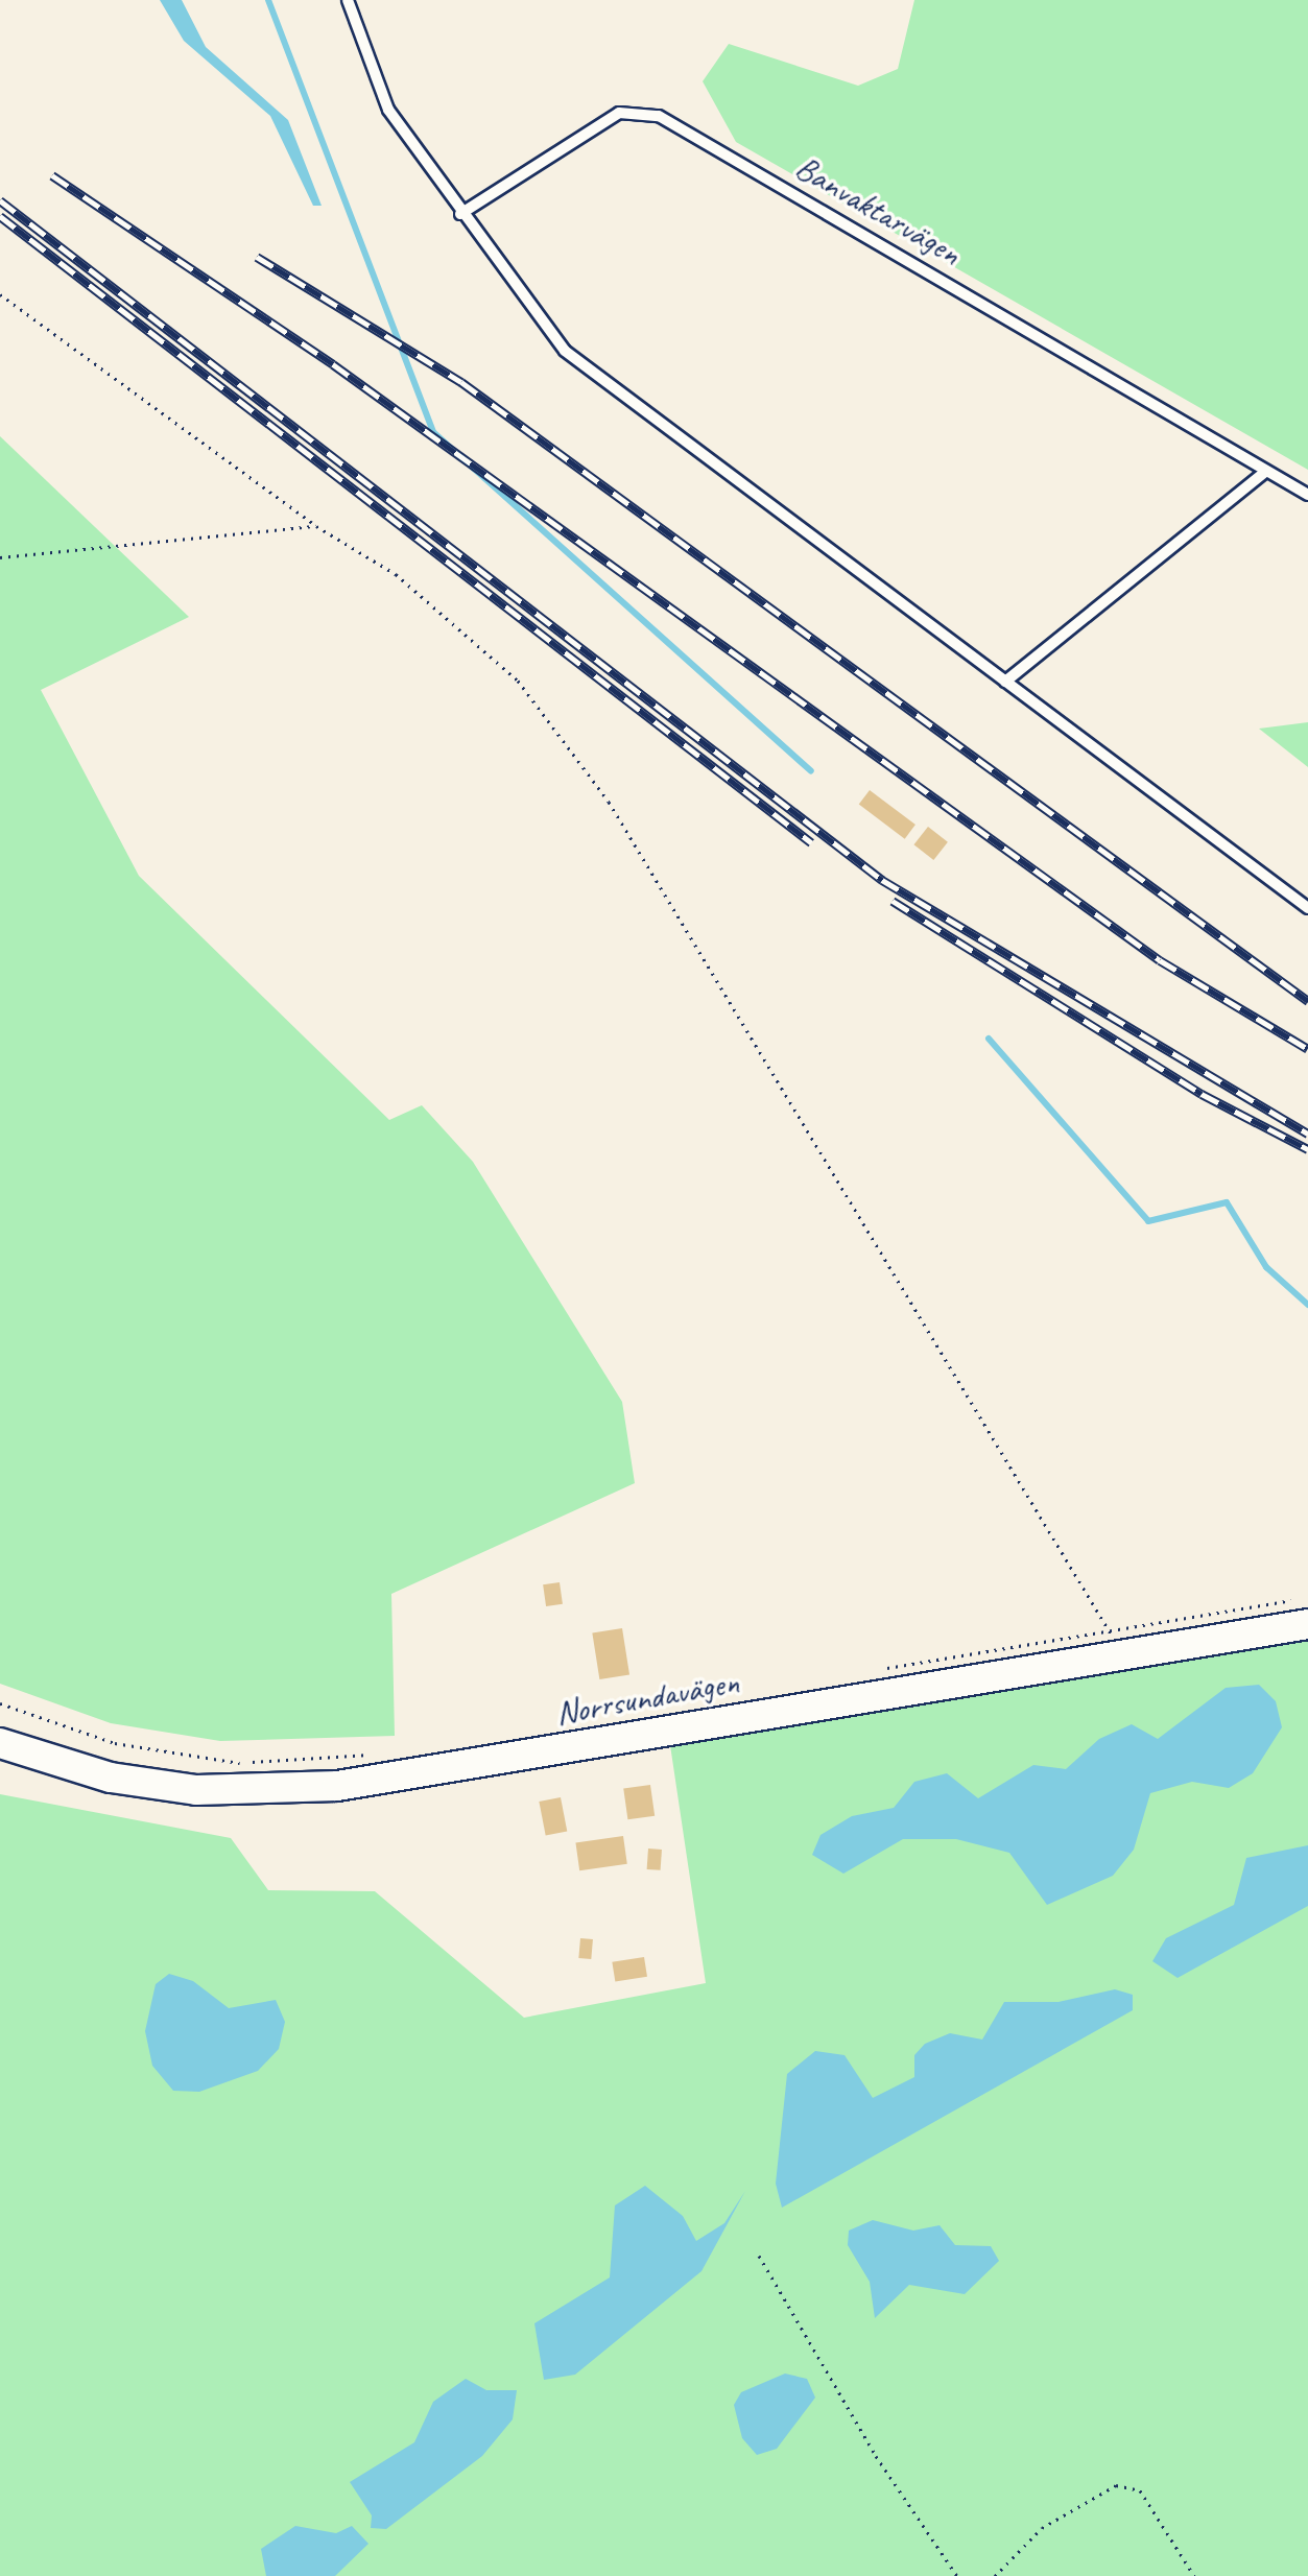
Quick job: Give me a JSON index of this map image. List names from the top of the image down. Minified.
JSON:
{"streets":{"street":["Norrsundavägen"],"lane":["Banvaktarvägen"]}}
